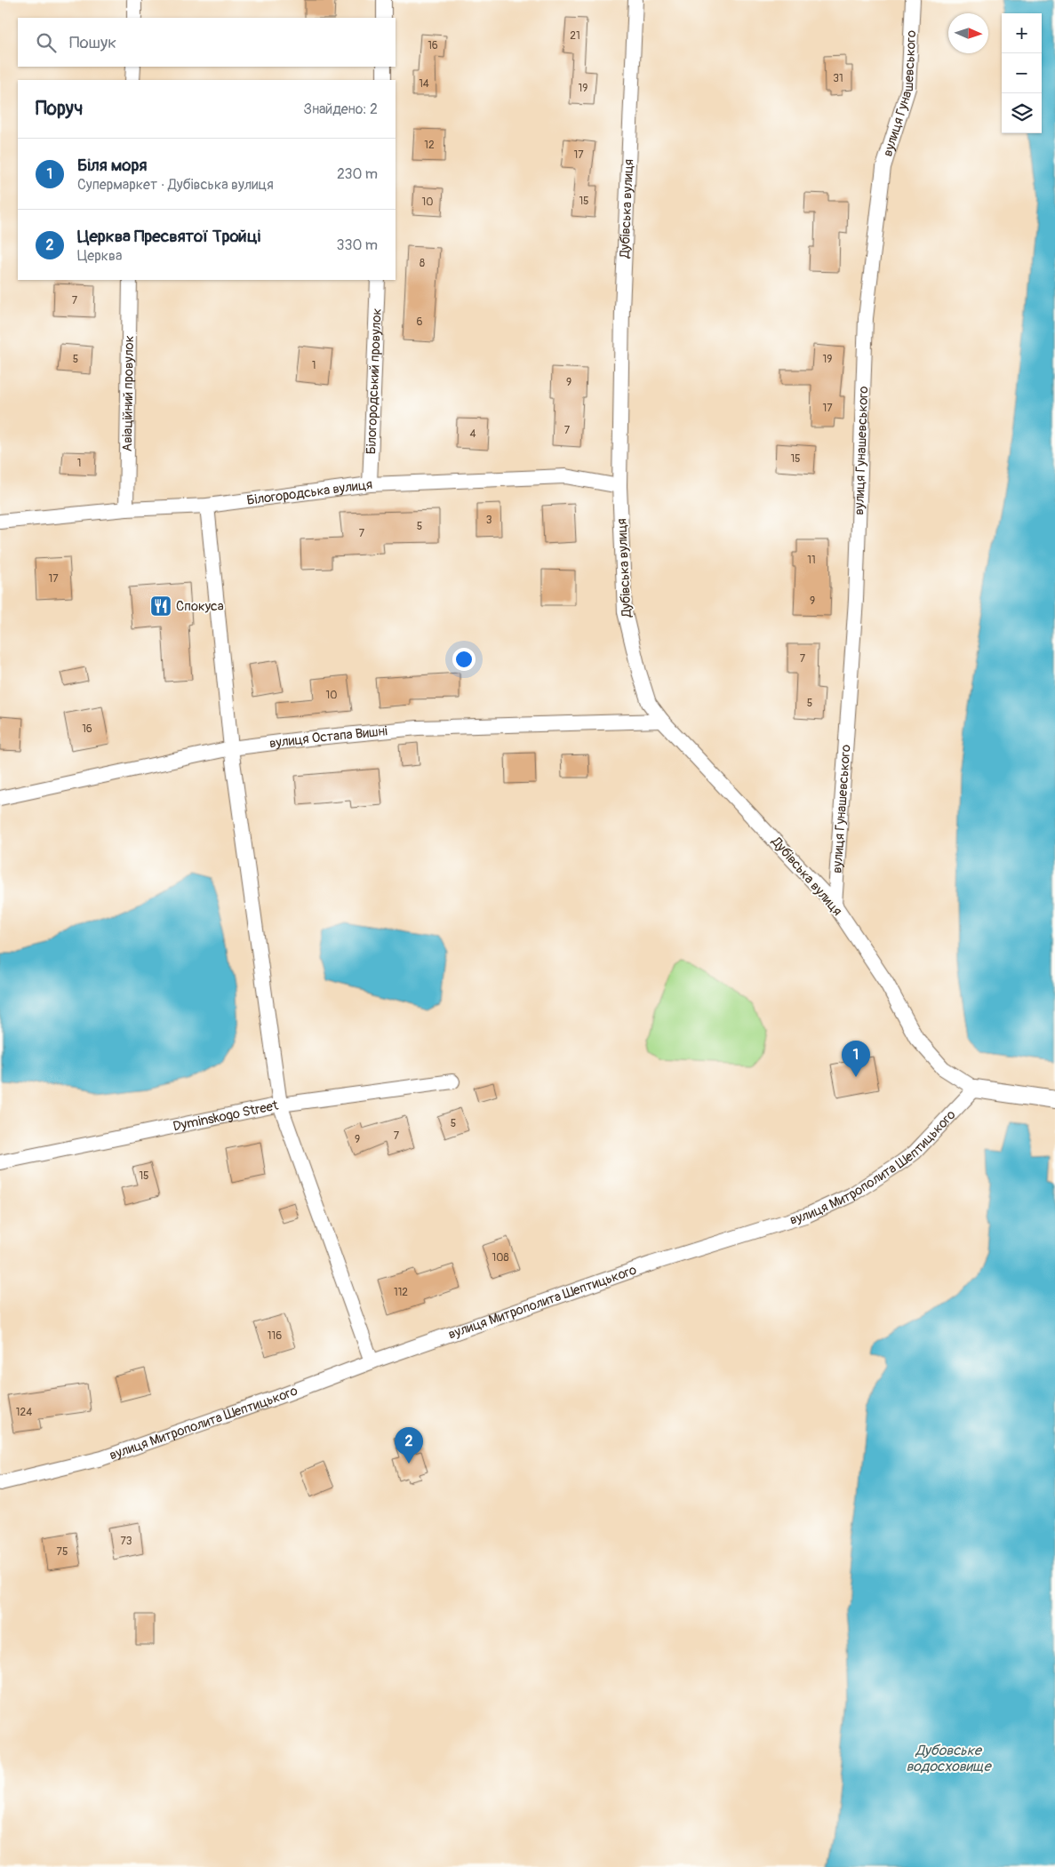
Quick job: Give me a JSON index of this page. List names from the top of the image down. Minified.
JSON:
{"streets":{"street":["вулиця Гунашевського","Дубівська вулиця","Білогородський провулок","Авіаційний провулок","Білогородська вулиця","вулиця Остапа Вишні","Dyminskogo Street","вулиця Митрополита Шептицького"]},"crossings":[["вулиця Гунашевського","Дубівська вулиця"],["Дубівська вулиця","Білогородська вулиця"],["Дубівська вулиця","вулиця Остапа Вишні"],["Дубівська вулиця","вулиця Митрополита Шептицького"],["Білогородський провулок","Білогородська вулиця"],["Авіаційний провулок","Білогородська вулиця"]],"water":["Дубовське водосховище"],"places":{"restaurant":["Спокуса"]},"house_numbers":["21","16","31","14","19","12","17","15","10","8","7","6","5","19","1","9","17","7","4","15","1","3","5","7","11","17","9","7","10","5","16","5","7","9","15","108","112","116","124","73","75"],"north":"right","page":{"map_buttons":["+","−"],"search":"Пошук","heading":["Поруч","Знайдено: 2"],"list":[{"mark":"1","name":"Біля моря","note":"Супермаркет · Дубівська вулиця","value":"230 m"},{"mark":"2","name":"Церква Пресвятої Тройці","note":"Церква","value":"330 m"}],"pins":["1","2"]}}
